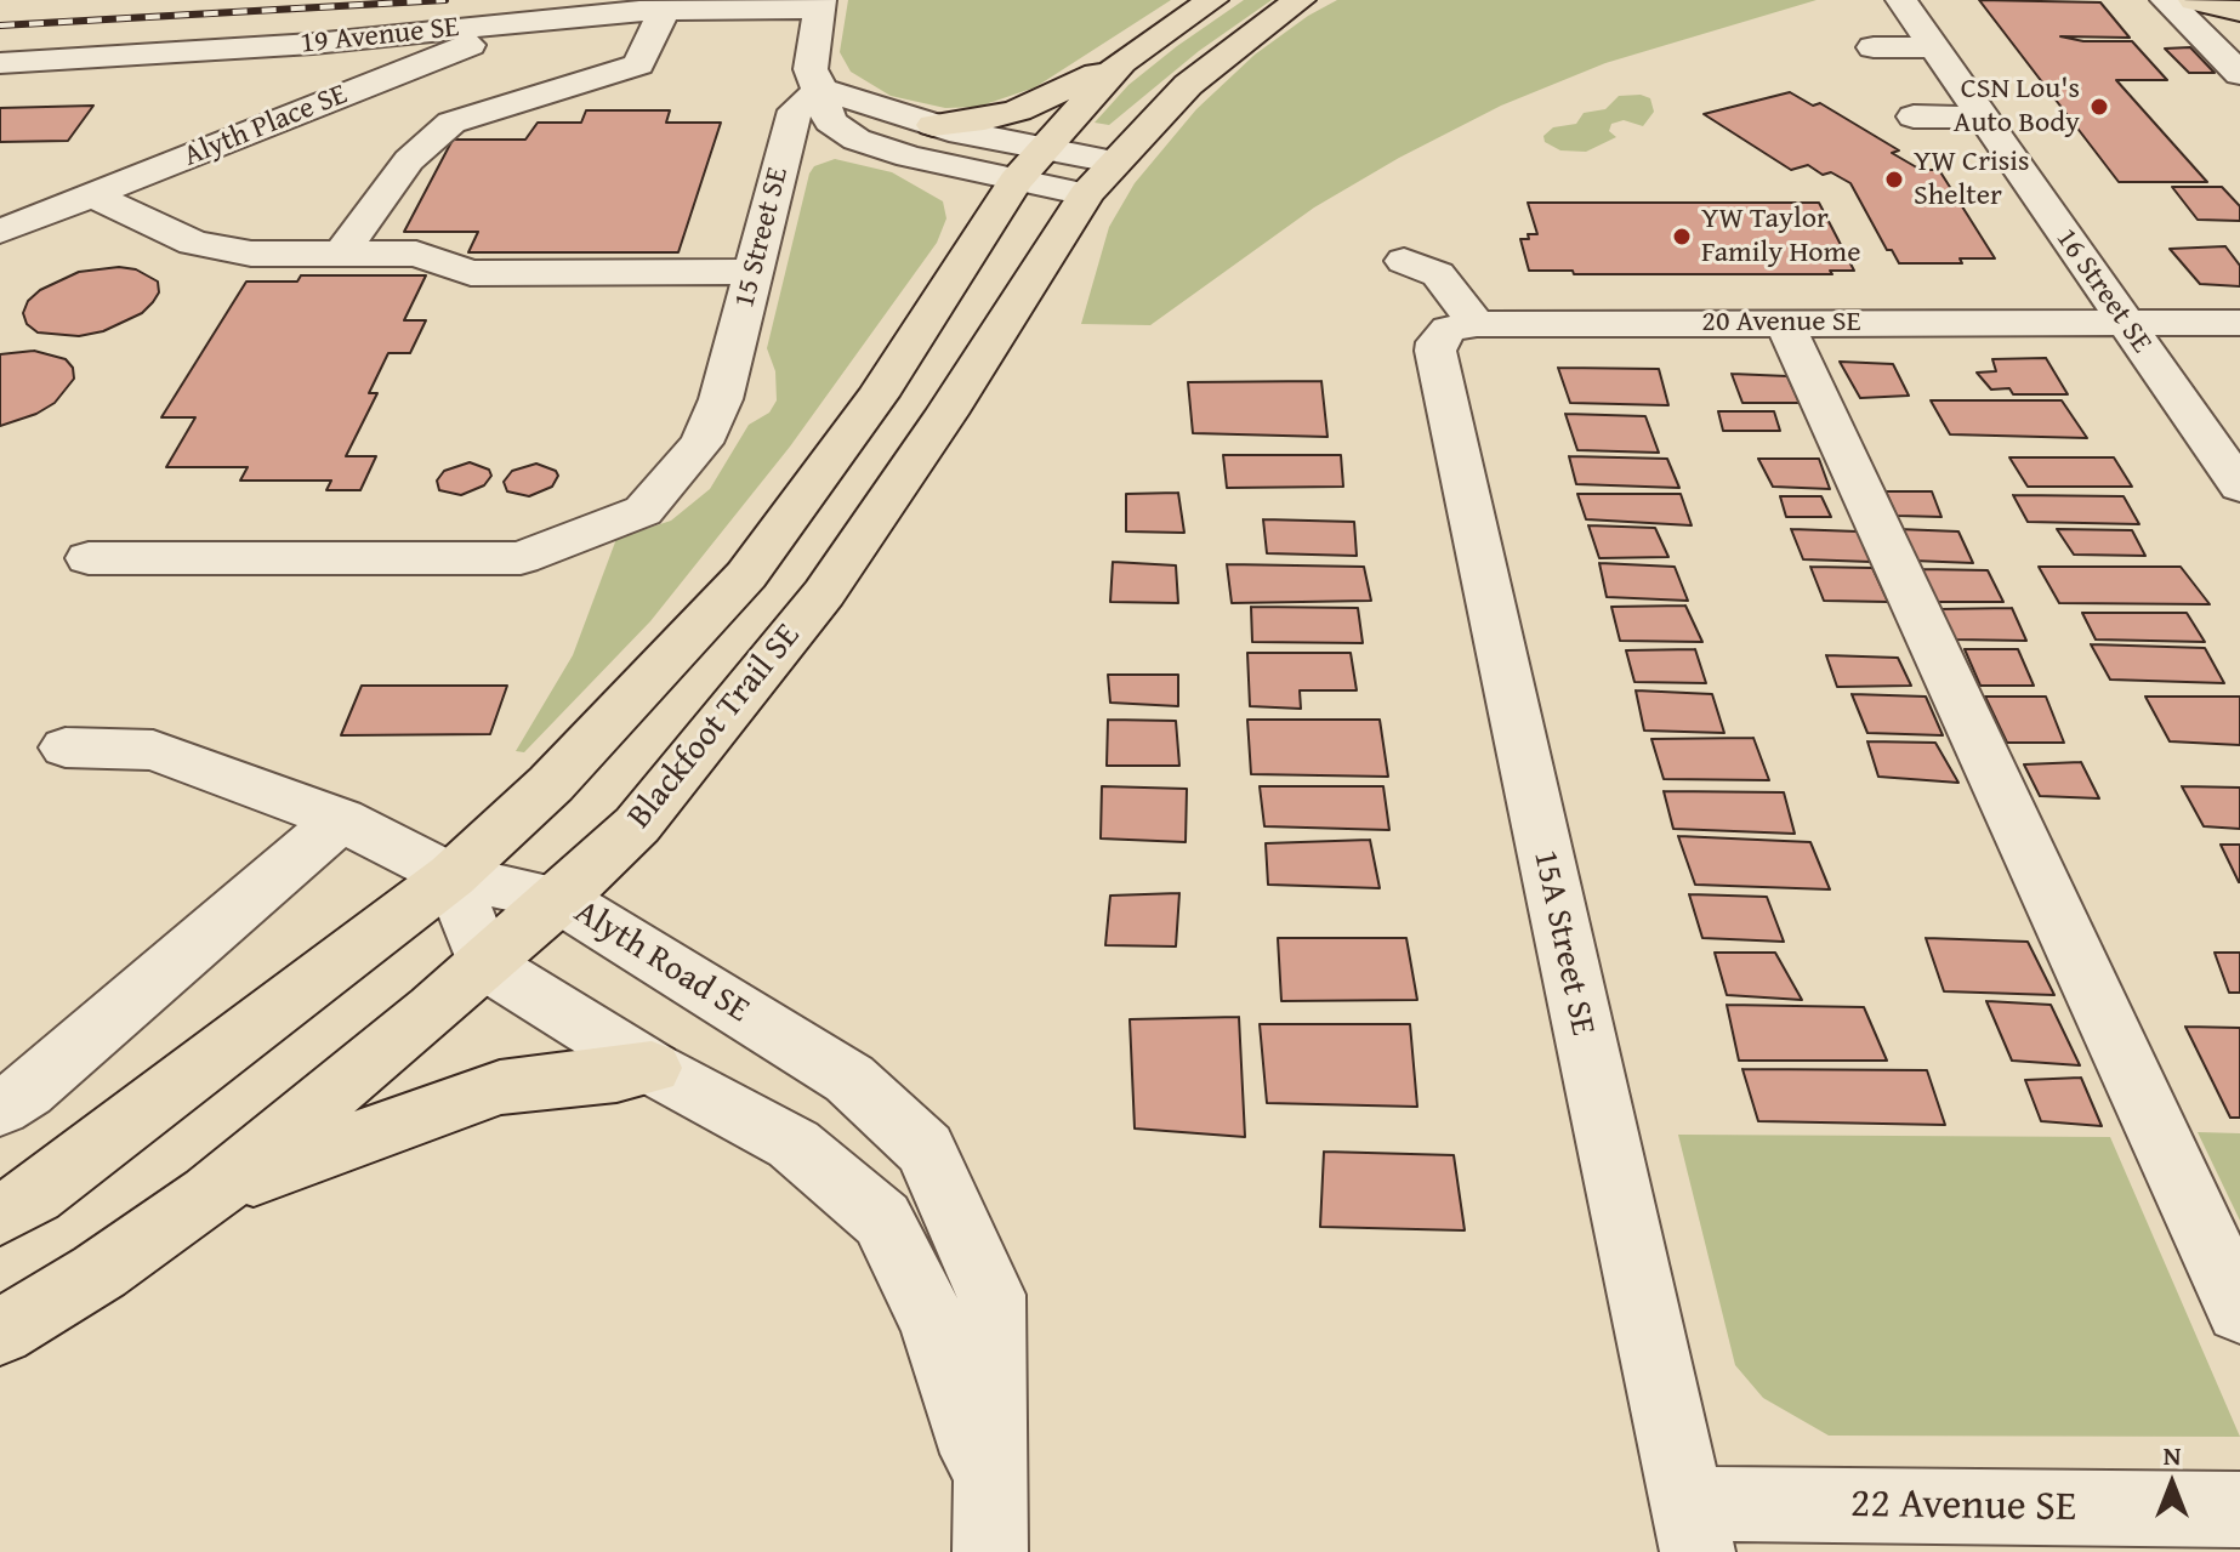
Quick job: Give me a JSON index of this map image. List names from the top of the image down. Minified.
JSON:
{"streets":{"main road":["Blackfoot Trail SE"],"street":["19 Avenue SE","Alyth Place SE","15 Street SE","16 Street SE","20 Avenue SE","15A Street SE","Alyth Road SE","22 Avenue SE"]},"crossings":[["19 Avenue SE","Alyth Place SE"],["16 Street SE","20 Avenue SE"],["20 Avenue SE","15A Street SE"],["Blackfoot Trail SE","Alyth Road SE"],["15A Street SE","22 Avenue SE"]],"places":["CSN Lou's Auto Body","YW Crisis Shelter","YW Taylor Family Home"],"north":"top"}
